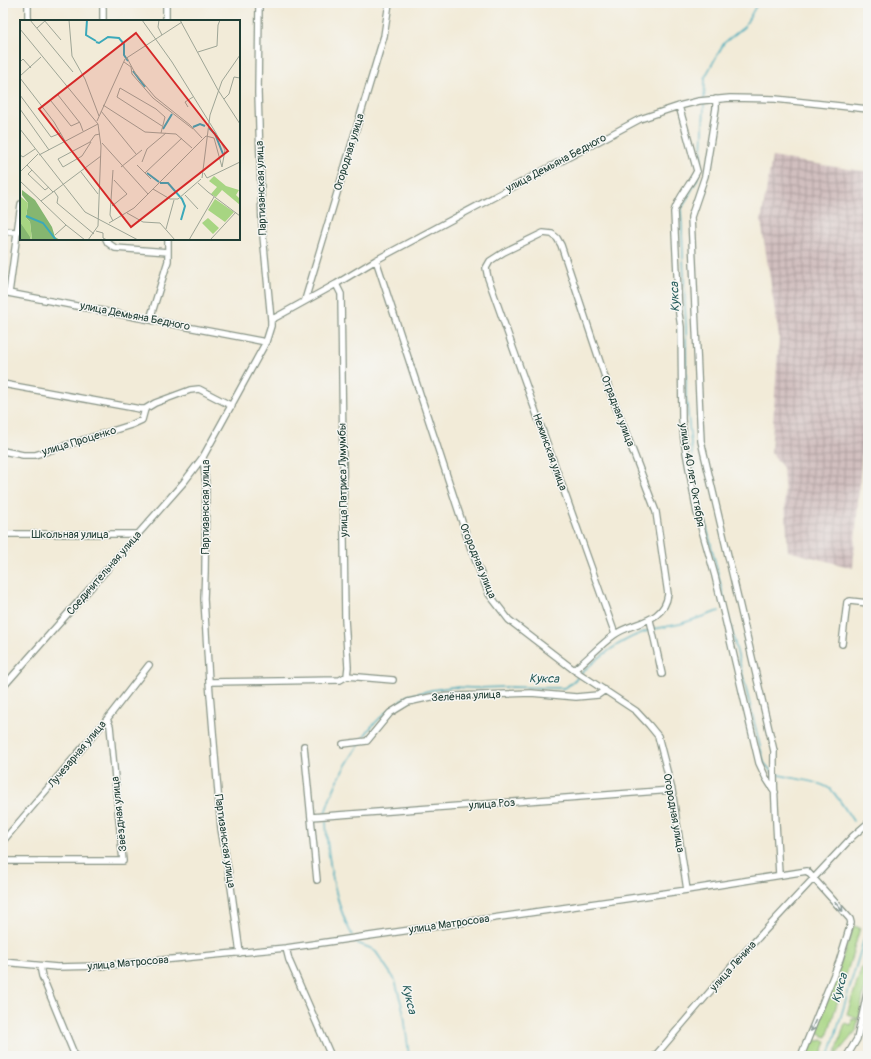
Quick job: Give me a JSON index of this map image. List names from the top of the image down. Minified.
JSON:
{"streets":{"street":["Огородная улица","улица Демьяна Бедного","Партизанская улица","Отрадная улица","улица Проценко","Нежинская улица","улица 40 лет Октября","улица Патриса Лумумбы","Школьная улица","Соединительная улица","Зелёная улица","Лучезарная улица","улица Роз","Звёздная улица","улица Матросова","улица Ленина"]},"crossings":[["Огородная улица","улица Демьяна Бедного"],["Огородная улица","Зелёная улица"],["Огородная улица","улица Роз"],["Огородная улица","улица Матросова"],["улица Демьяна Бедного","Партизанская улица"],["улица Демьяна Бедного","улица 40 лет Октября"],["улица Демьяна Бедного","улица Патриса Лумумбы"],["Партизанская улица","Соединительная улица"],["Партизанская улица","улица Матросова"],["Отрадная улица","Нежинская улица"],["улица 40 лет Октября","улица Матросова"],["Школьная улица","Соединительная улица"],["Лучезарная улица","Звёздная улица"],["улица Матросова","улица Ленина"]],"water":["Кукса"]}
